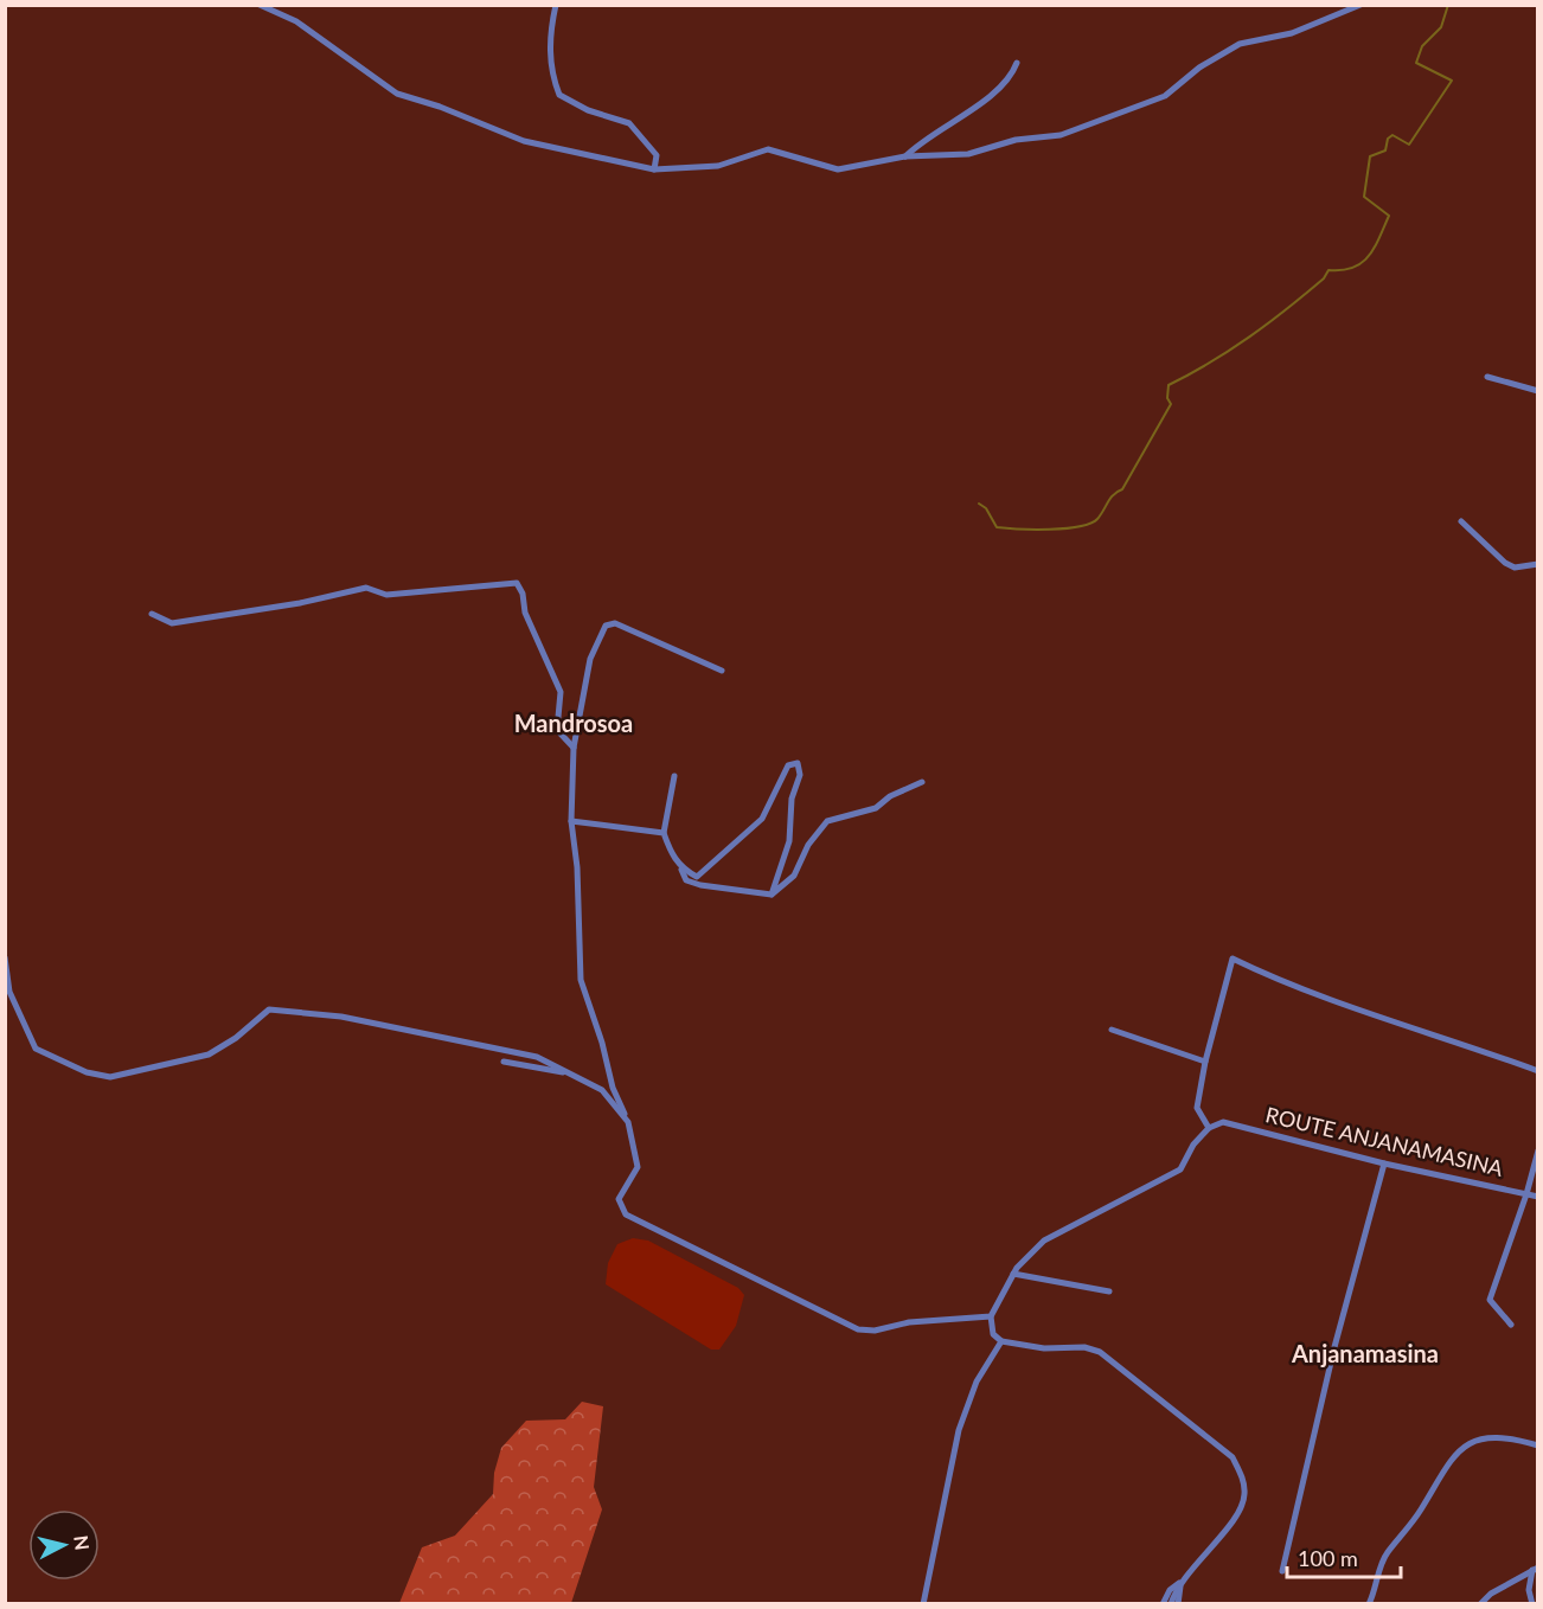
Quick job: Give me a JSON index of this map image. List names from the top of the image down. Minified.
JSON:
{"streets":{"street":["ROUTE ANJANAMASINA"]},"districts":["Mandrosoa","Anjanamasina"],"scale_bar":"100 m","north":"right"}
